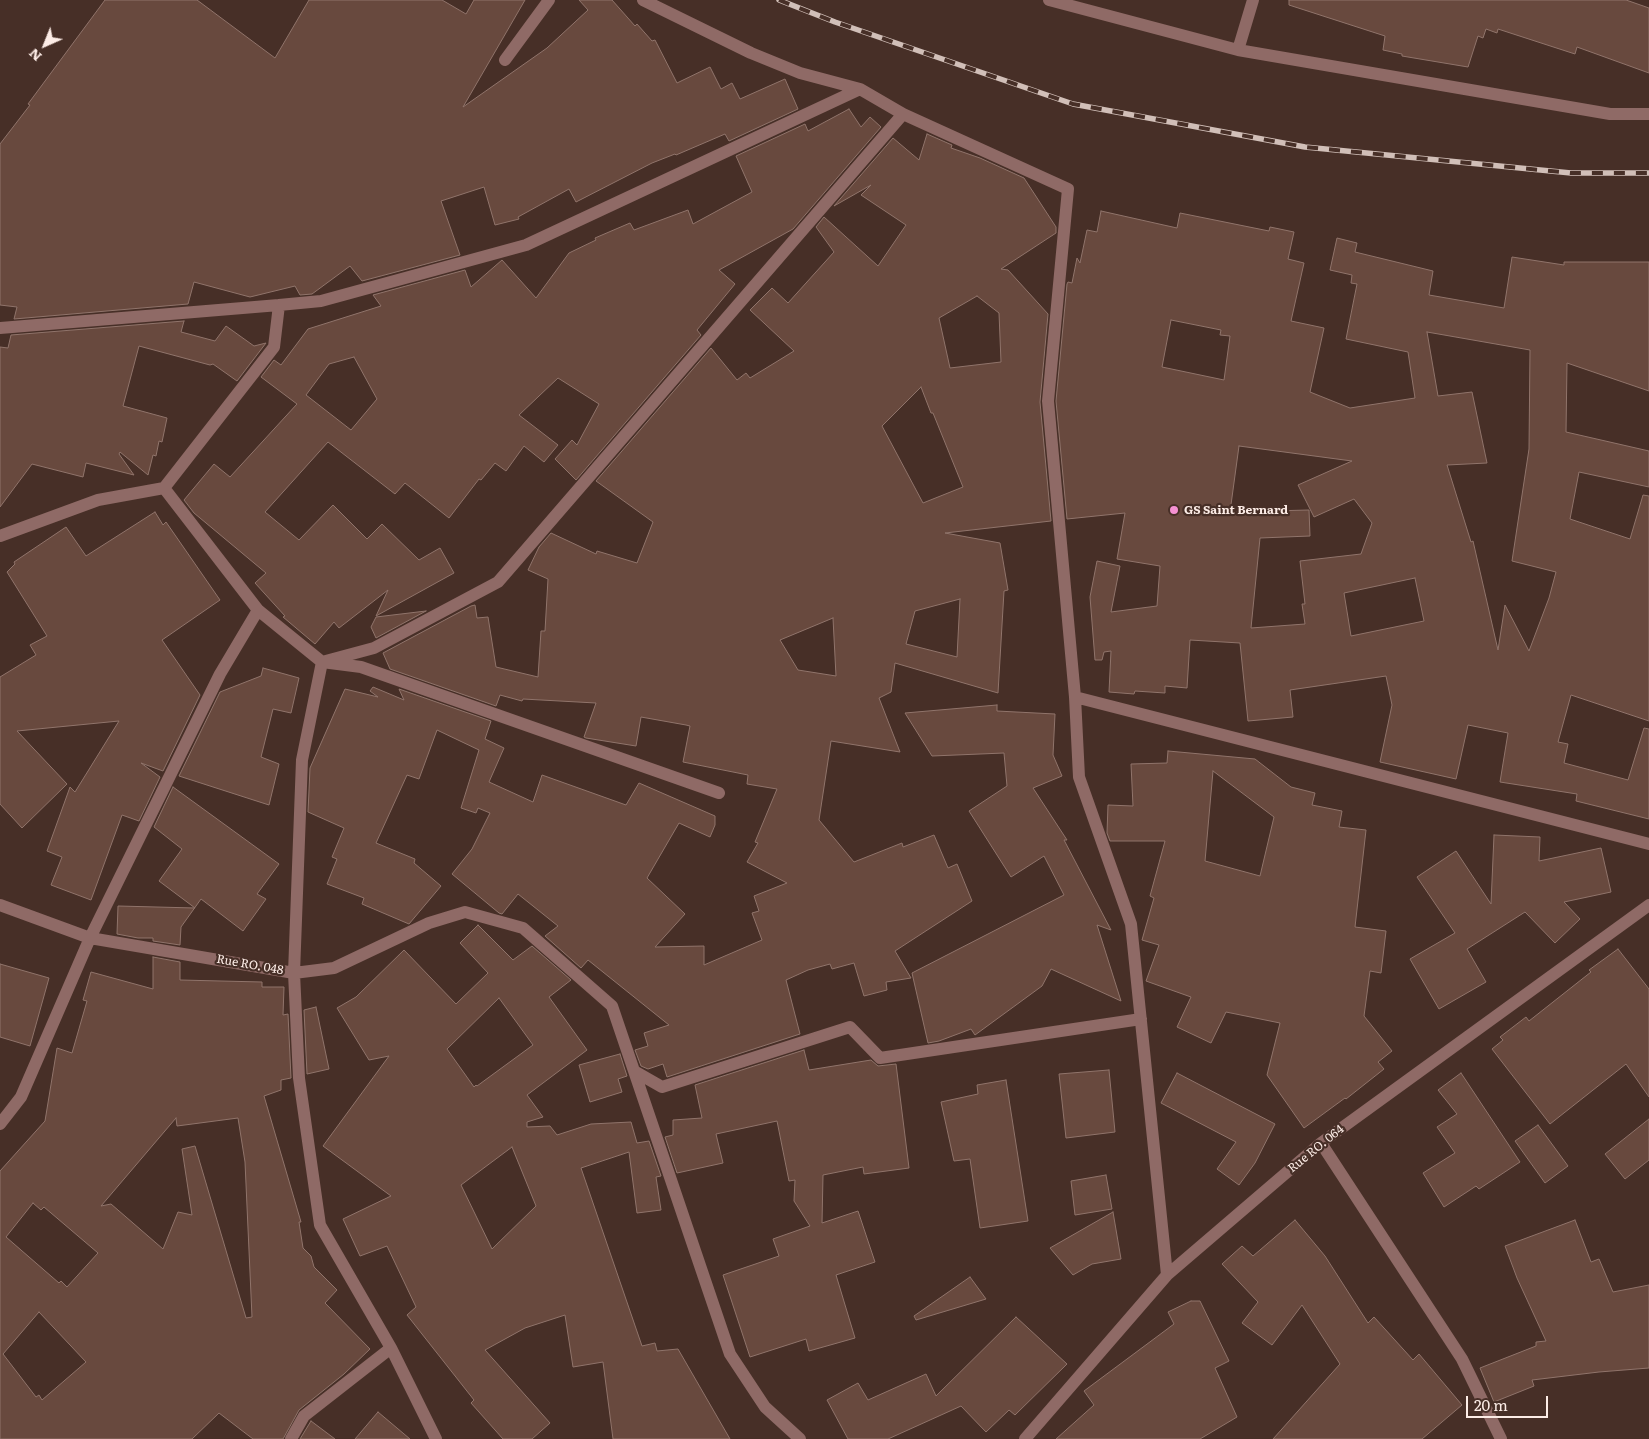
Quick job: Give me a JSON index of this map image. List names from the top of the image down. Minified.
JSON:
{"streets":{"street":["Rue RO. 048","Rue RO. 064"]},"places":["GS Saint Bernard"],"scale_bar":"20 m","north":"bottom left"}
